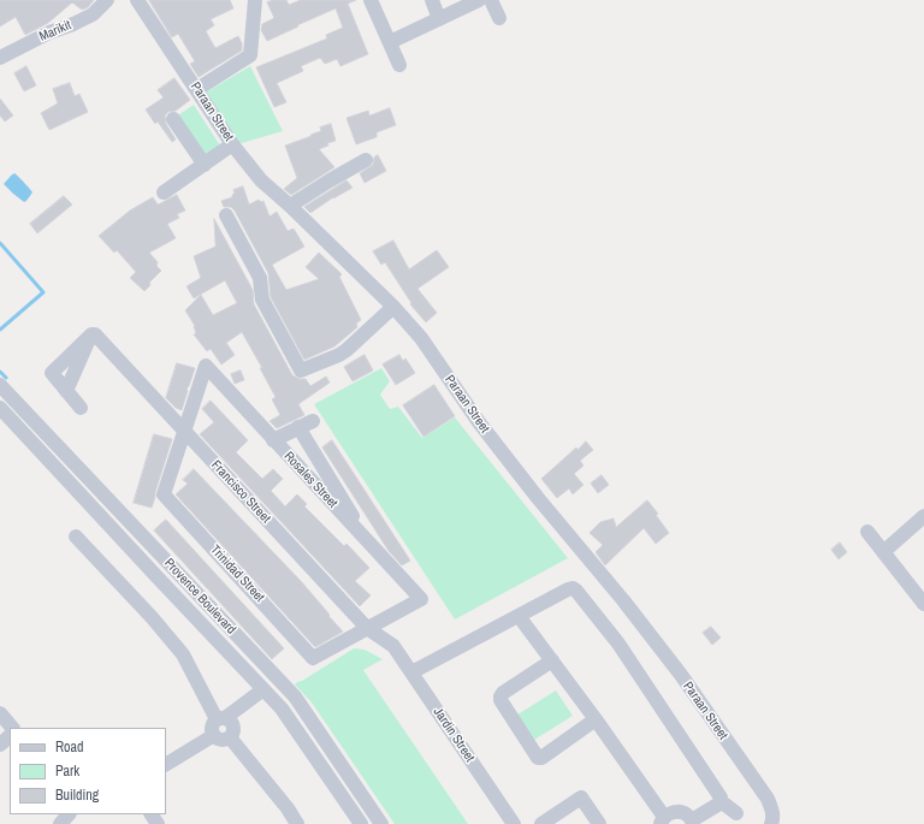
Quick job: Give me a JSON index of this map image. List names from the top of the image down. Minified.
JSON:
{"streets":{"street":["Marikit","Paraan Street","Rosales Street","Francisco Street","Trinidad Street","Provence Boulevard","Jardin Street"]},"crossings":[["Rosales Street","Francisco Street"],["Rosales Street","Trinidad Street"],["Francisco Street","Trinidad Street"],["Francisco Street","Jardin Street"]],"legend":["Road","Park","Building"]}
